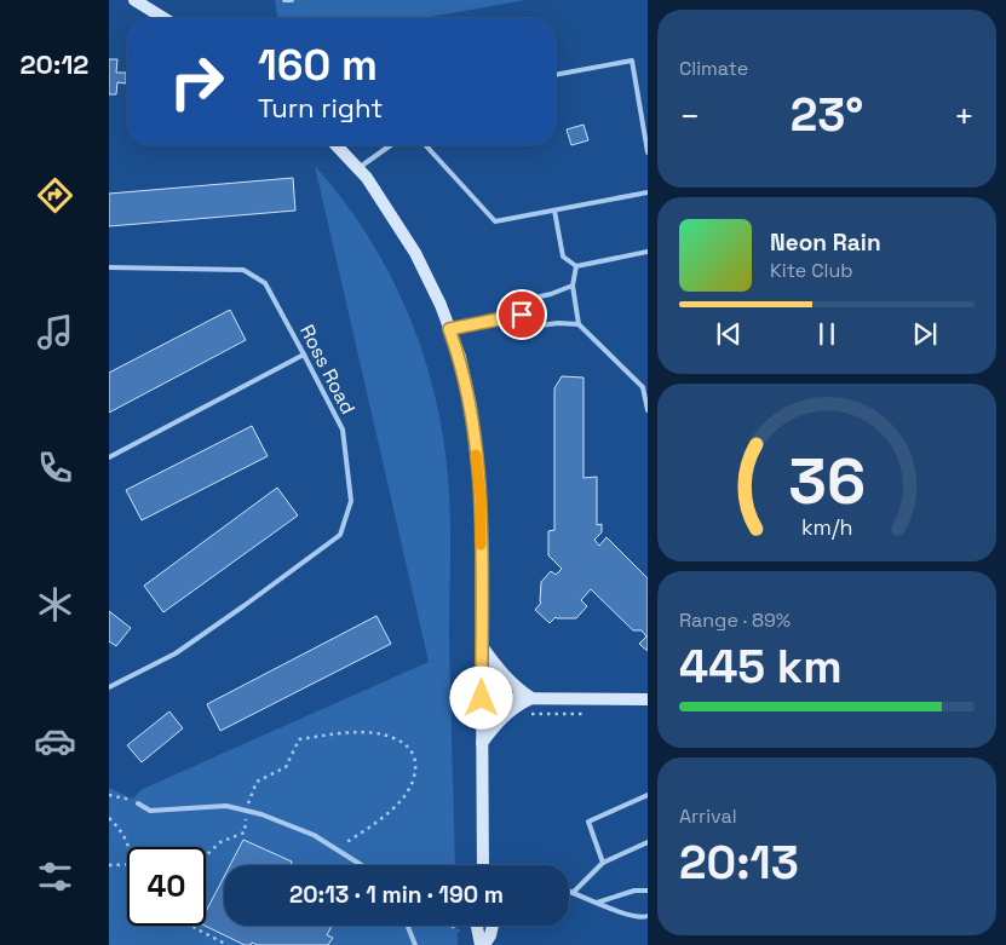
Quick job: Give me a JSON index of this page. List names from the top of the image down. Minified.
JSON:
{"streets":{"lane":["Ross Road"]},"page":{"tabs":"20:12","tile":["Climate",["Range · 89%","445 km"],["Arrival","20:13"]],"turn":["160 m","Turn right"],"heat":["−","23°","+"],"song":["Neon Rain","Kite Club"],"limit":"40","trip":"20:13 · 1 min · 190 m","gauge":["36","km/h"]}}
